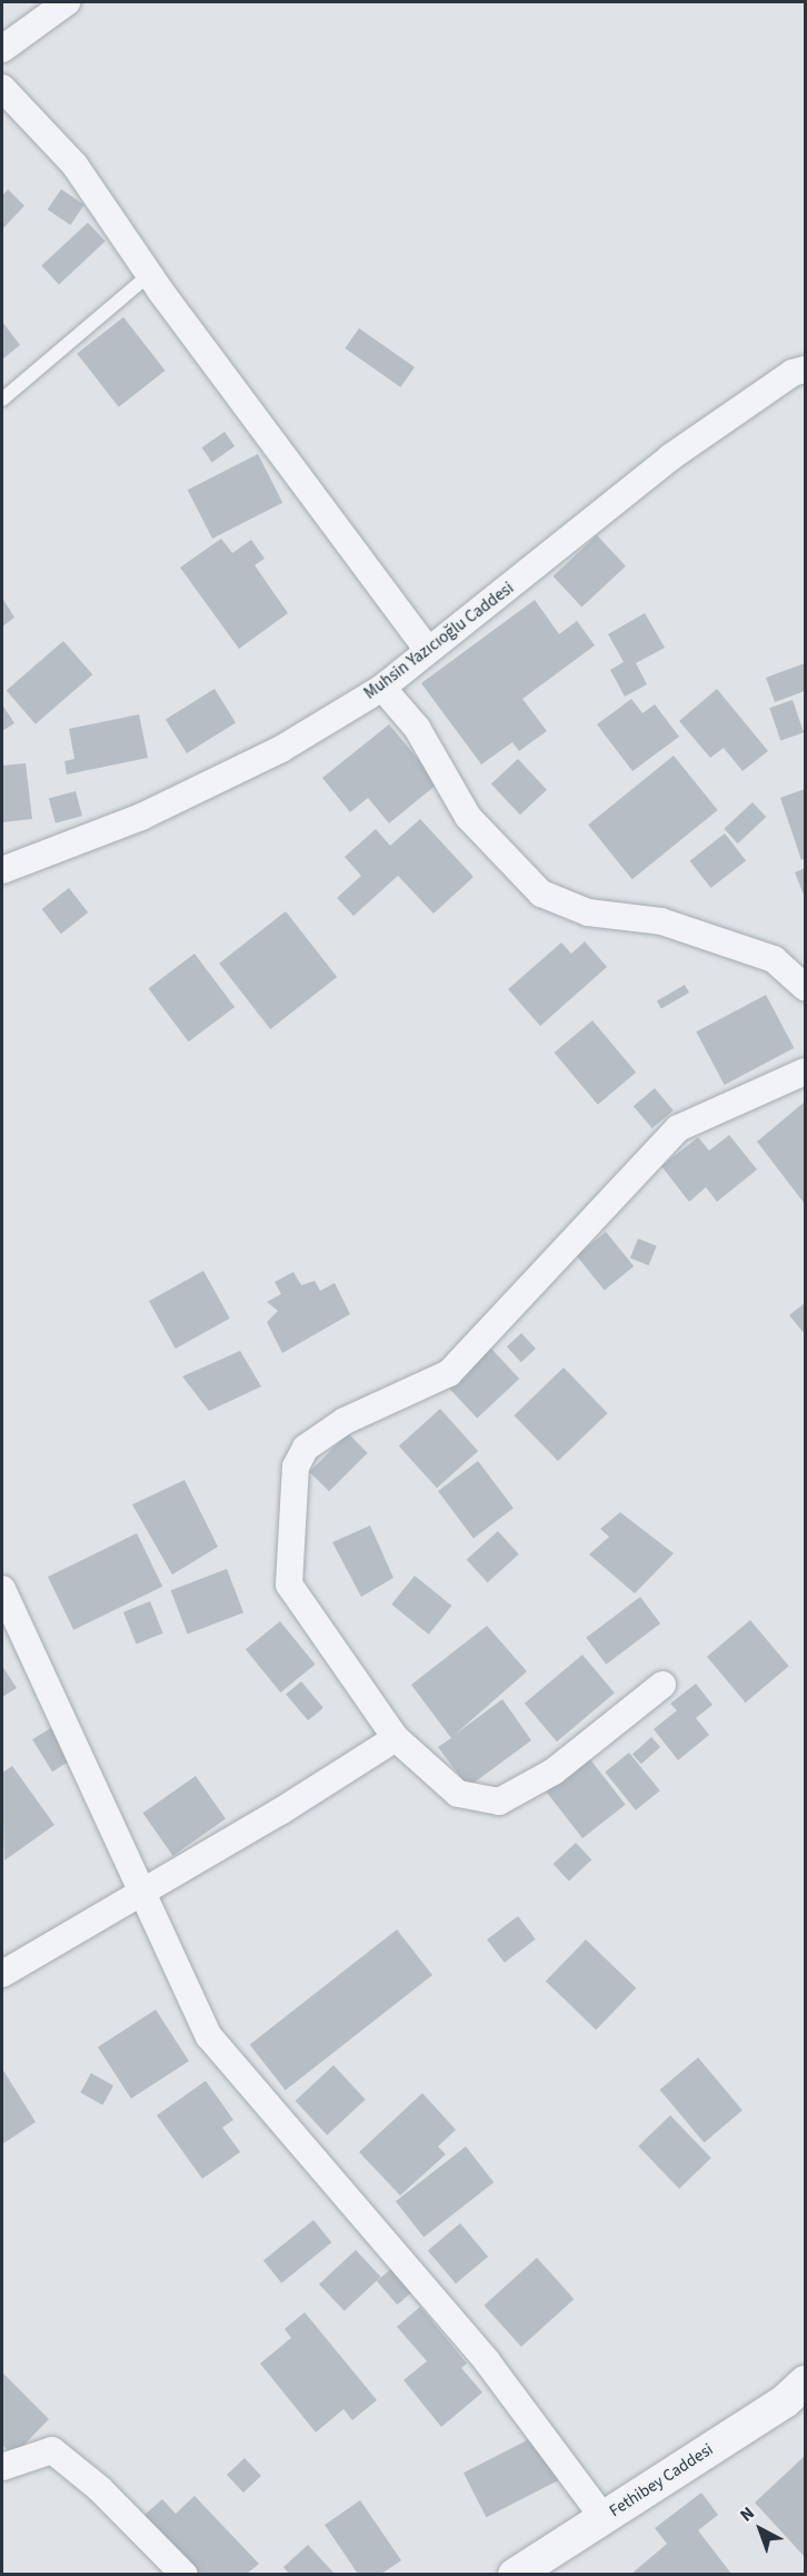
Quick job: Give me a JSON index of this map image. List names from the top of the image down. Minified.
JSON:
{"streets":{"street":["Muhsin Yazıcıoğlu Caddesi","Fethibey Caddesi"]},"north":"top left"}
